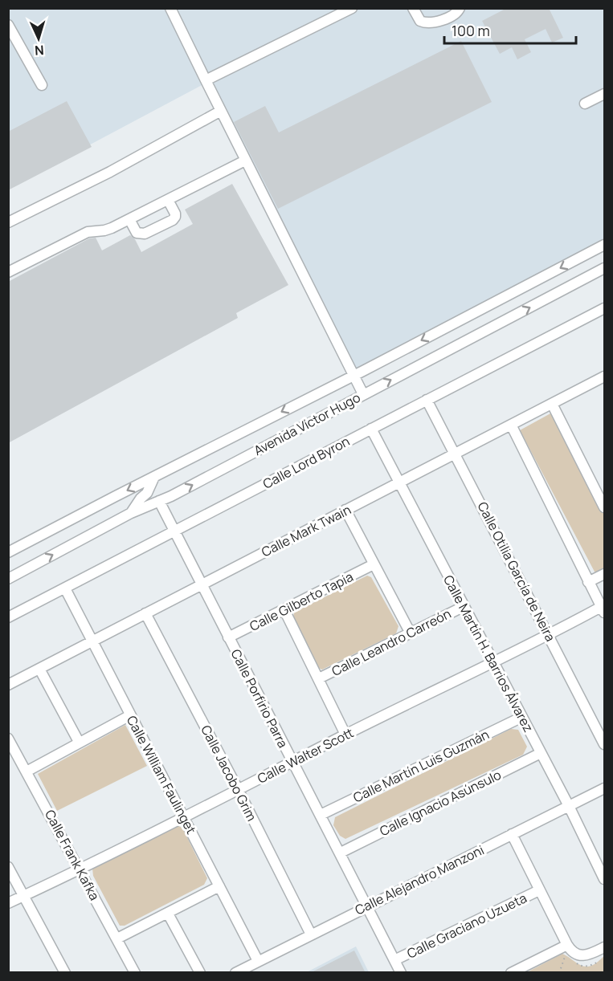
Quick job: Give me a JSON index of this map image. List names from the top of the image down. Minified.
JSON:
{"streets":{"street":["Avenida Víctor Hugo","Calle Lord Byron","Calle Mark Twain","Calle Otilia García de Neira","Calle Gilberto Tapia","Calle Leandro Carreón","Calle Martín H. Barrios Álvarez","Calle Porfirio Parra","Calle Walter Scott","Calle Martín Luis Guzmán","Calle Jacobo Grim","Calle William Faulinget","Calle Ignacio Asúnsulo","Calle Frank Kafka","Calle Alejandro Manzoni","Calle Graciano Uzueta"]},"crossings":[["Avenida Víctor Hugo","Calle Porfirio Parra"],["Calle Lord Byron","Calle Otilia García de Neira"],["Calle Lord Byron","Calle Martín H. Barrios Álvarez"],["Calle Lord Byron","Calle Porfirio Parra"],["Calle Lord Byron","Calle William Faulinget"],["Calle Mark Twain","Calle Otilia García de Neira"],["Calle Mark Twain","Calle Martín H. Barrios Álvarez"],["Calle Mark Twain","Calle Porfirio Parra"],["Calle Mark Twain","Calle Jacobo Grim"],["Calle Mark Twain","Calle William Faulinget"],["Calle Otilia García de Neira","Calle Walter Scott"],["Calle Gilberto Tapia","Calle Porfirio Parra"],["Calle Leandro Carreón","Calle Martín H. Barrios Álvarez"],["Calle Martín H. Barrios Álvarez","Calle Walter Scott"],["Calle Martín H. Barrios Álvarez","Calle Martín Luis Guzmán"],["Calle Martín H. Barrios Álvarez","Calle Ignacio Asúnsulo"],["Calle Martín H. Barrios Álvarez","Calle Alejandro Manzoni"],["Calle Porfirio Parra","Calle Walter Scott"],["Calle Porfirio Parra","Calle Martín Luis Guzmán"],["Calle Porfirio Parra","Calle Ignacio Asúnsulo"],["Calle Porfirio Parra","Calle Alejandro Manzoni"],["Calle Porfirio Parra","Calle Graciano Uzueta"],["Calle Walter Scott","Calle Jacobo Grim"],["Calle Walter Scott","Calle William Faulinget"],["Calle Walter Scott","Calle Frank Kafka"],["Calle Jacobo Grim","Calle Alejandro Manzoni"],["Calle William Faulinget","Calle Alejandro Manzoni"]],"scale_bar":"100 m","north":"bottom"}
